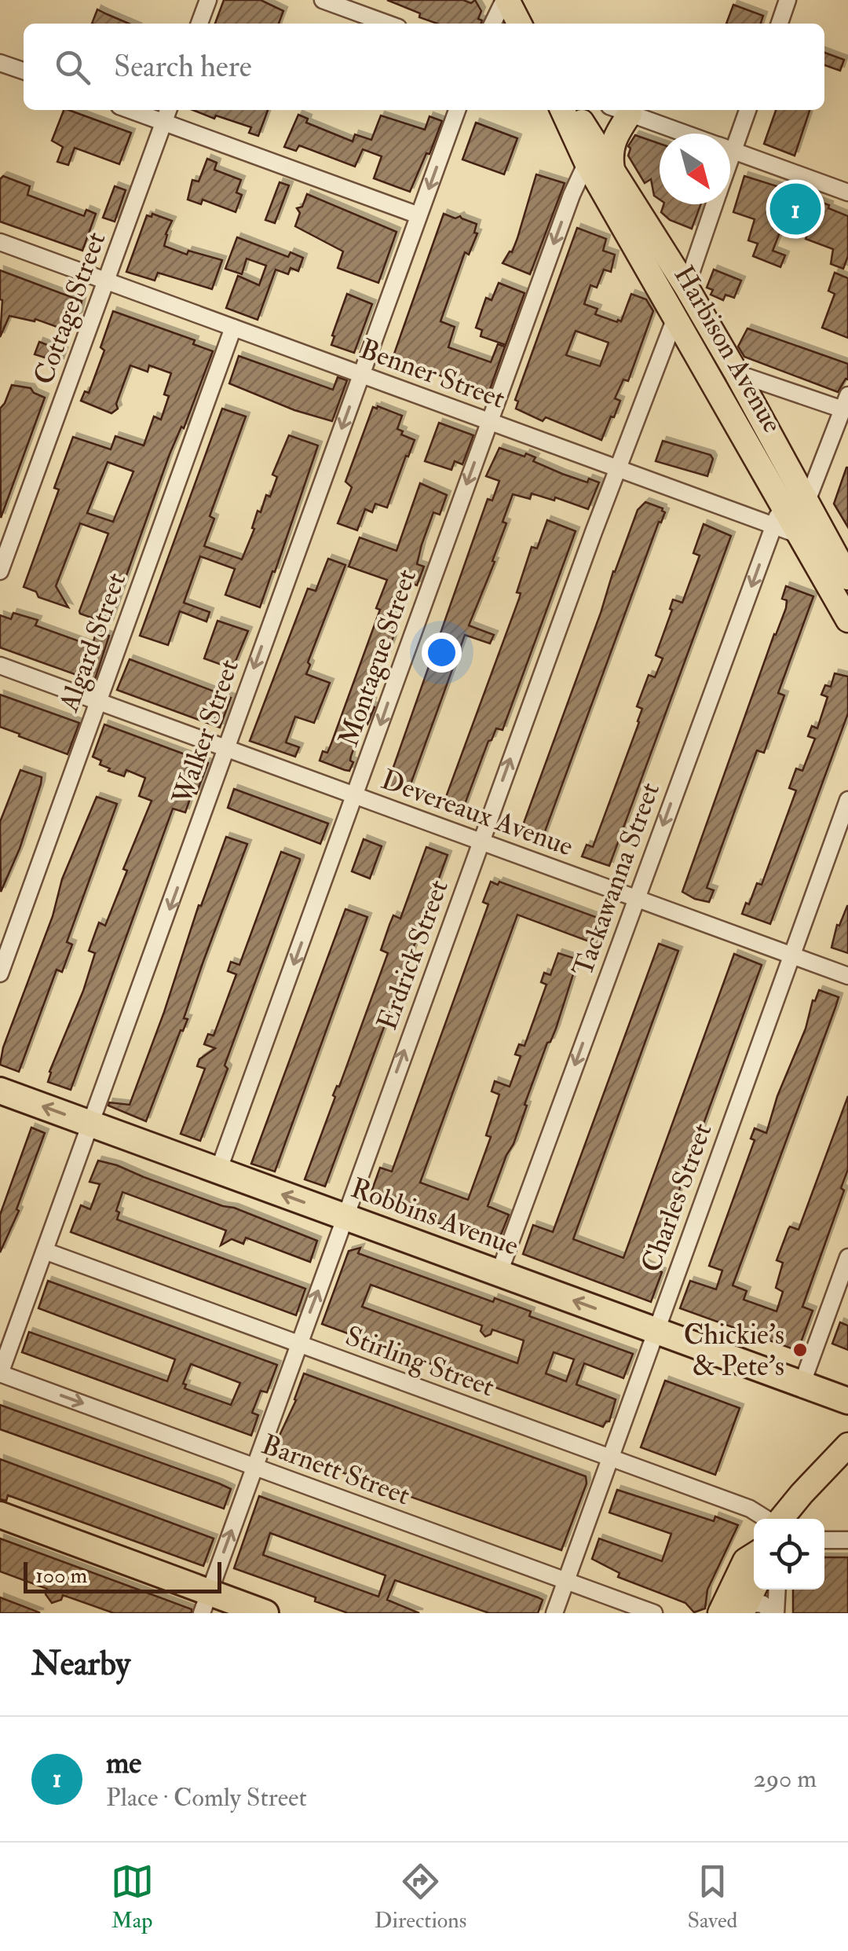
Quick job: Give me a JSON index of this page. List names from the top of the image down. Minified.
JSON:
{"streets":{"highway":["Robbins Avenue"],"main road":["Harbison Avenue"],"street":["Cottage Street","Benner Street","Algard Street","Montague Street","Walker Street","Devereaux Avenue","Tackawanna Street","Erdrick Street","Charles Street","Stirling Street","Barnett Street"]},"crossings":[["Cottage Street","Benner Street"],["Harbison Avenue","Benner Street"],["Harbison Avenue","Montague Street"],["Harbison Avenue","Tackawanna Street"],["Harbison Avenue","Erdrick Street"],["Benner Street","Algard Street"],["Benner Street","Montague Street"],["Benner Street","Walker Street"],["Benner Street","Tackawanna Street"],["Benner Street","Erdrick Street"],["Algard Street","Devereaux Avenue"],["Montague Street","Devereaux Avenue"],["Montague Street","Robbins Avenue"],["Walker Street","Devereaux Avenue"],["Walker Street","Robbins Avenue"],["Walker Street","Stirling Street"],["Walker Street","Barnett Street"],["Devereaux Avenue","Tackawanna Street"],["Devereaux Avenue","Erdrick Street"],["Devereaux Avenue","Charles Street"],["Tackawanna Street","Robbins Avenue"],["Erdrick Street","Robbins Avenue"],["Erdrick Street","Stirling Street"],["Erdrick Street","Barnett Street"],["Charles Street","Robbins Avenue"],["Charles Street","Stirling Street"],["Charles Street","Barnett Street"]],"one_way":["Montague Street","Walker Street","Tackawanna Street","Erdrick Street","Robbins Avenue","Barnett Street"],"places":["Chickie's & Pete's"],"scale_bar":"100 m","north":"bottom right","page":{"search":"Search here","pins":"1","scale":"100 m","heading":"Nearby","list":[{"mark":"1","name":"me","note":"Place · Comly Street","value":"290 m"}],"nav":["Map","Directions","Saved"]}}
